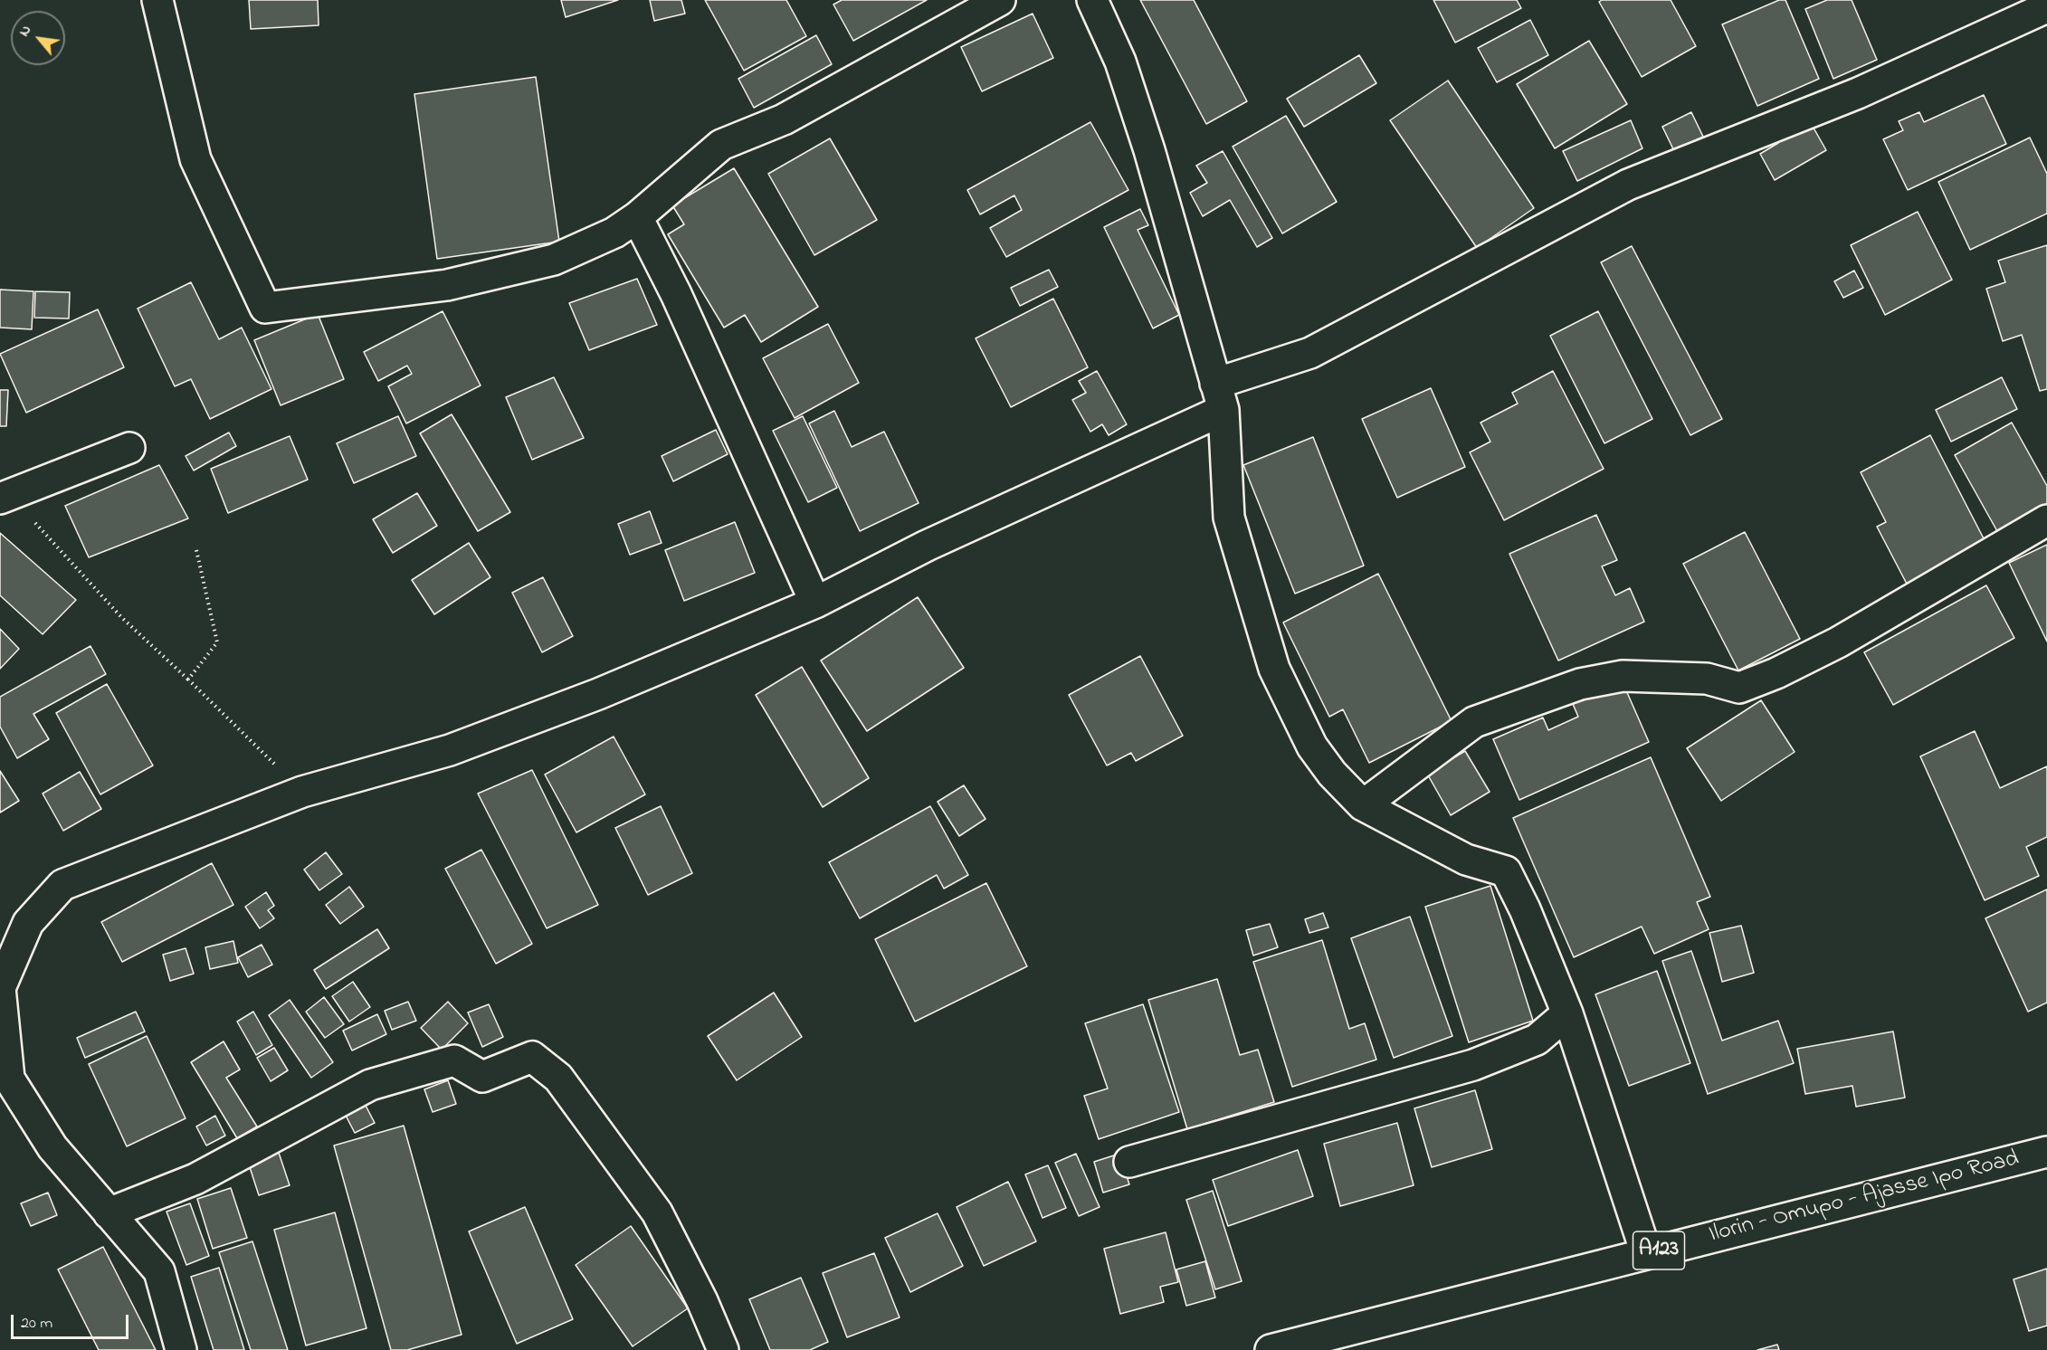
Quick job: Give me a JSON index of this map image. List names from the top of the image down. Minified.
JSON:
{"streets":{"main road":["Ilorin - Omupo - Ajasse Ipo Road","A123"]},"scale_bar":"20 m","north":"top left"}
